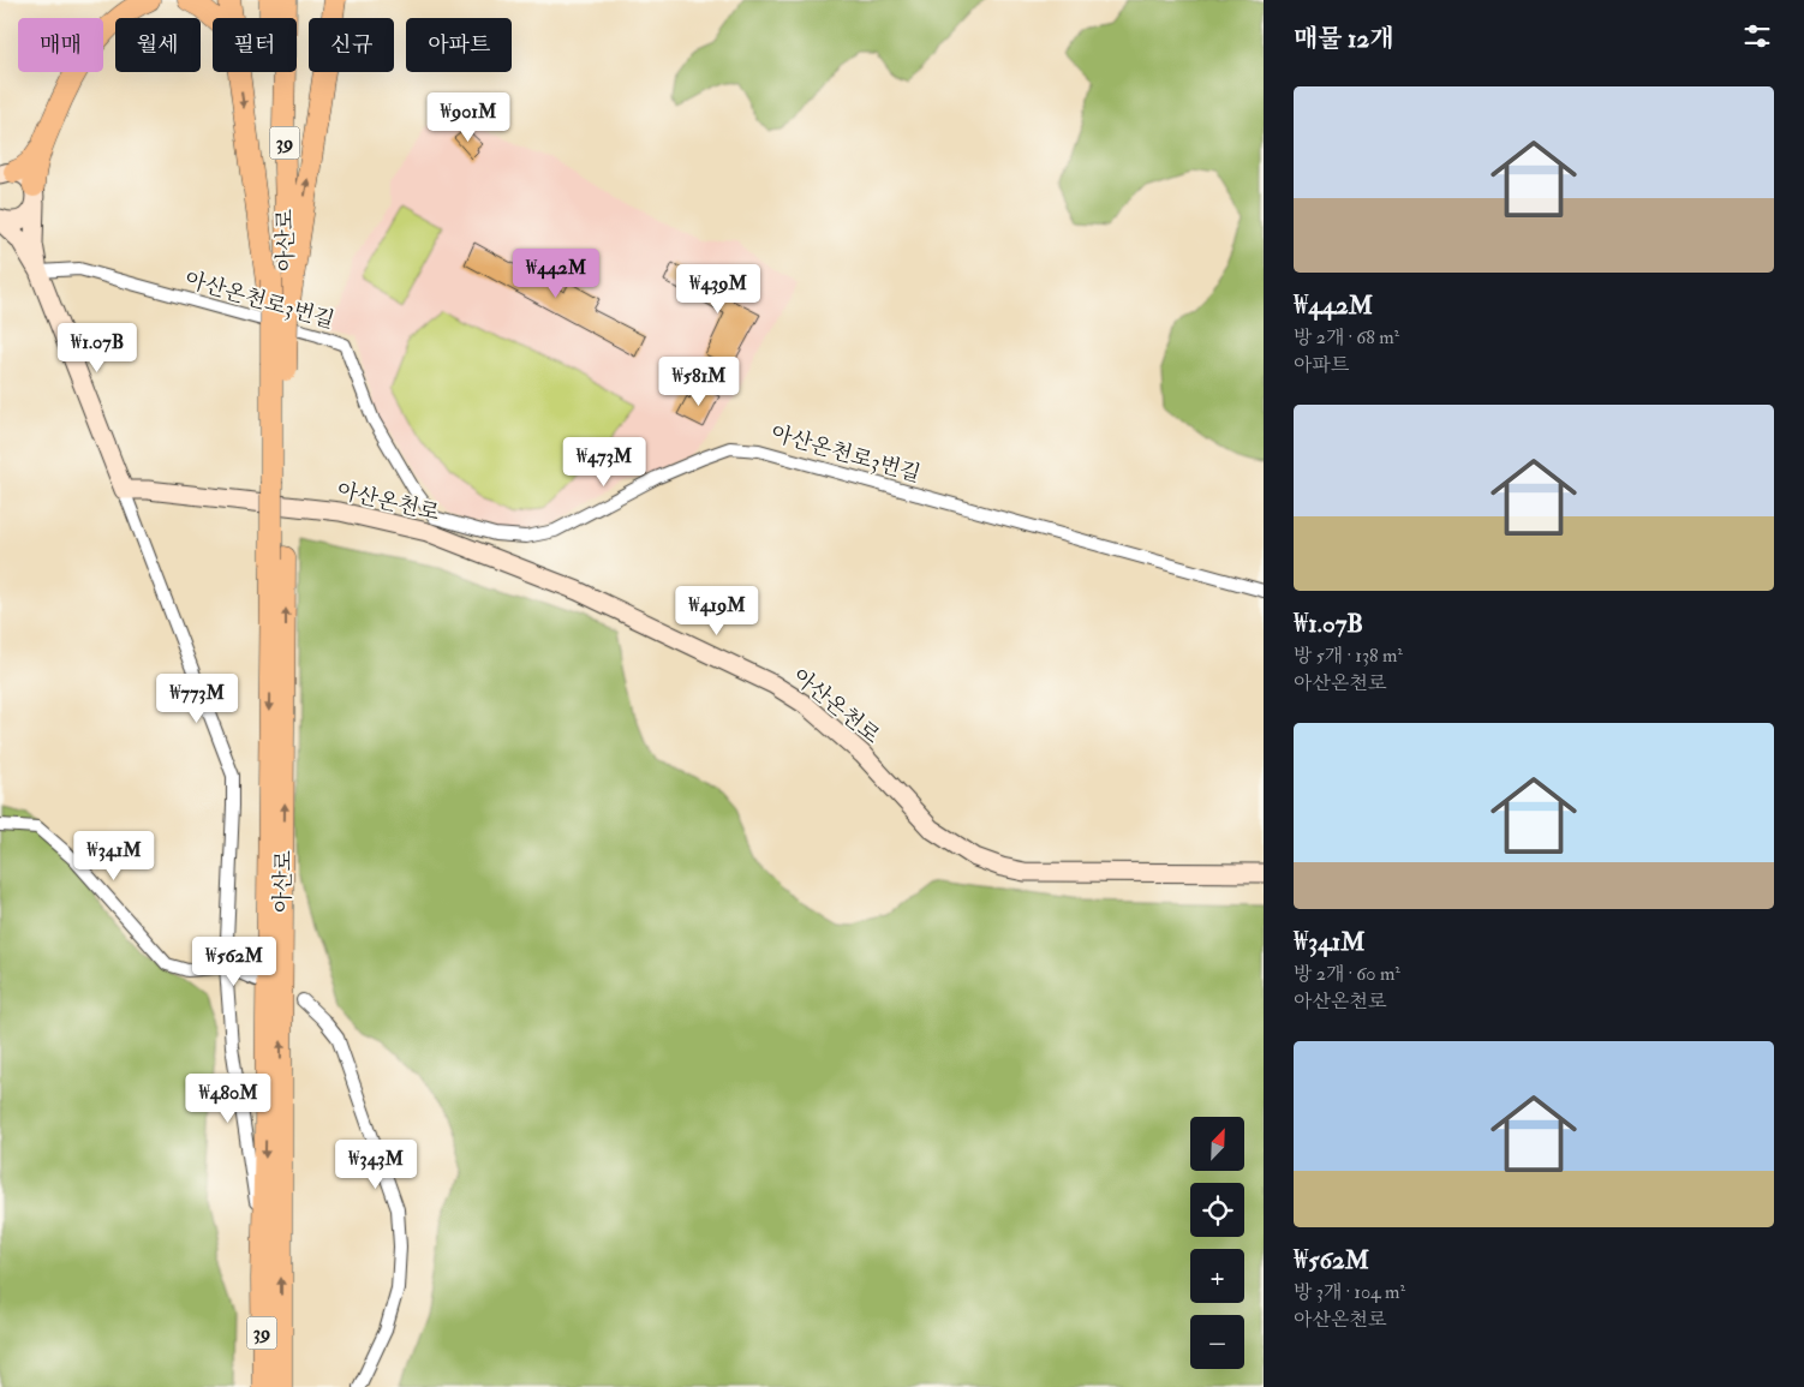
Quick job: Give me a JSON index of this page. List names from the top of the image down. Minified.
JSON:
{"streets":{"highway":["39","아산로"],"main road":["아산온천로"],"street":["아산온천로3번길"]},"crossings":[["아산온천로3번길","아산온천로"]],"north":"top right","page":{"heading":"매물 12개","chip":["매매","월세","필터","신규","아파트"],"list":[{"name":"₩442M","note":"방 2개 · 68 m² · 아파트"},{"name":"₩1.07B","note":"방 5개 · 138 m² · 아산온천로"},{"name":"₩341M","note":"방 2개 · 60 m² · 아산온천로"},{"name":"₩562M","note":"방 3개 · 104 m² · 아산온천로"}],"price":["₩901M","₩442M","₩439M","₩1.07B","₩581M","₩473M","₩419M","₩773M","₩341M","₩562M","₩480M","₩343M"],"map_buttons":["+","−"]}}
